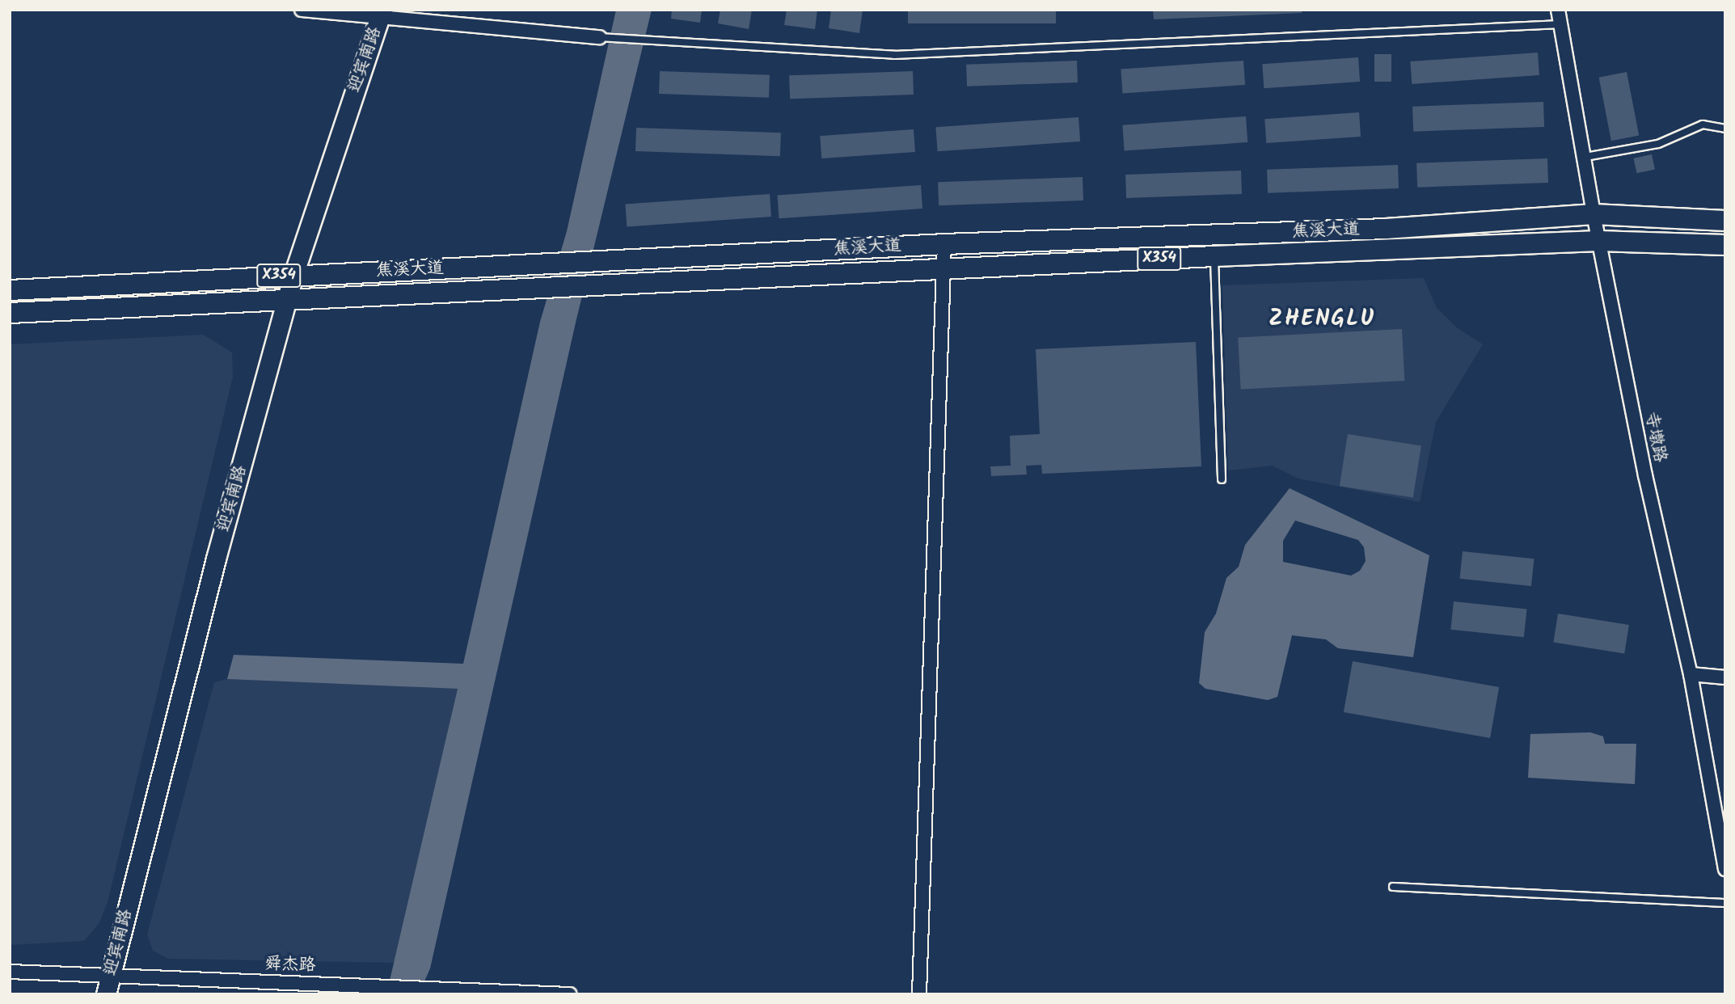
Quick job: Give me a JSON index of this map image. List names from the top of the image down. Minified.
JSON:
{"streets":{"main road":["焦溪大道","X354"],"street":["迎宾南路","寺墩路","舜杰路"]},"crossings":[["迎宾南路","焦溪大道"],["迎宾南路","舜杰路"],["焦溪大道","寺墩路"]],"districts":["ZHENGLU"]}
